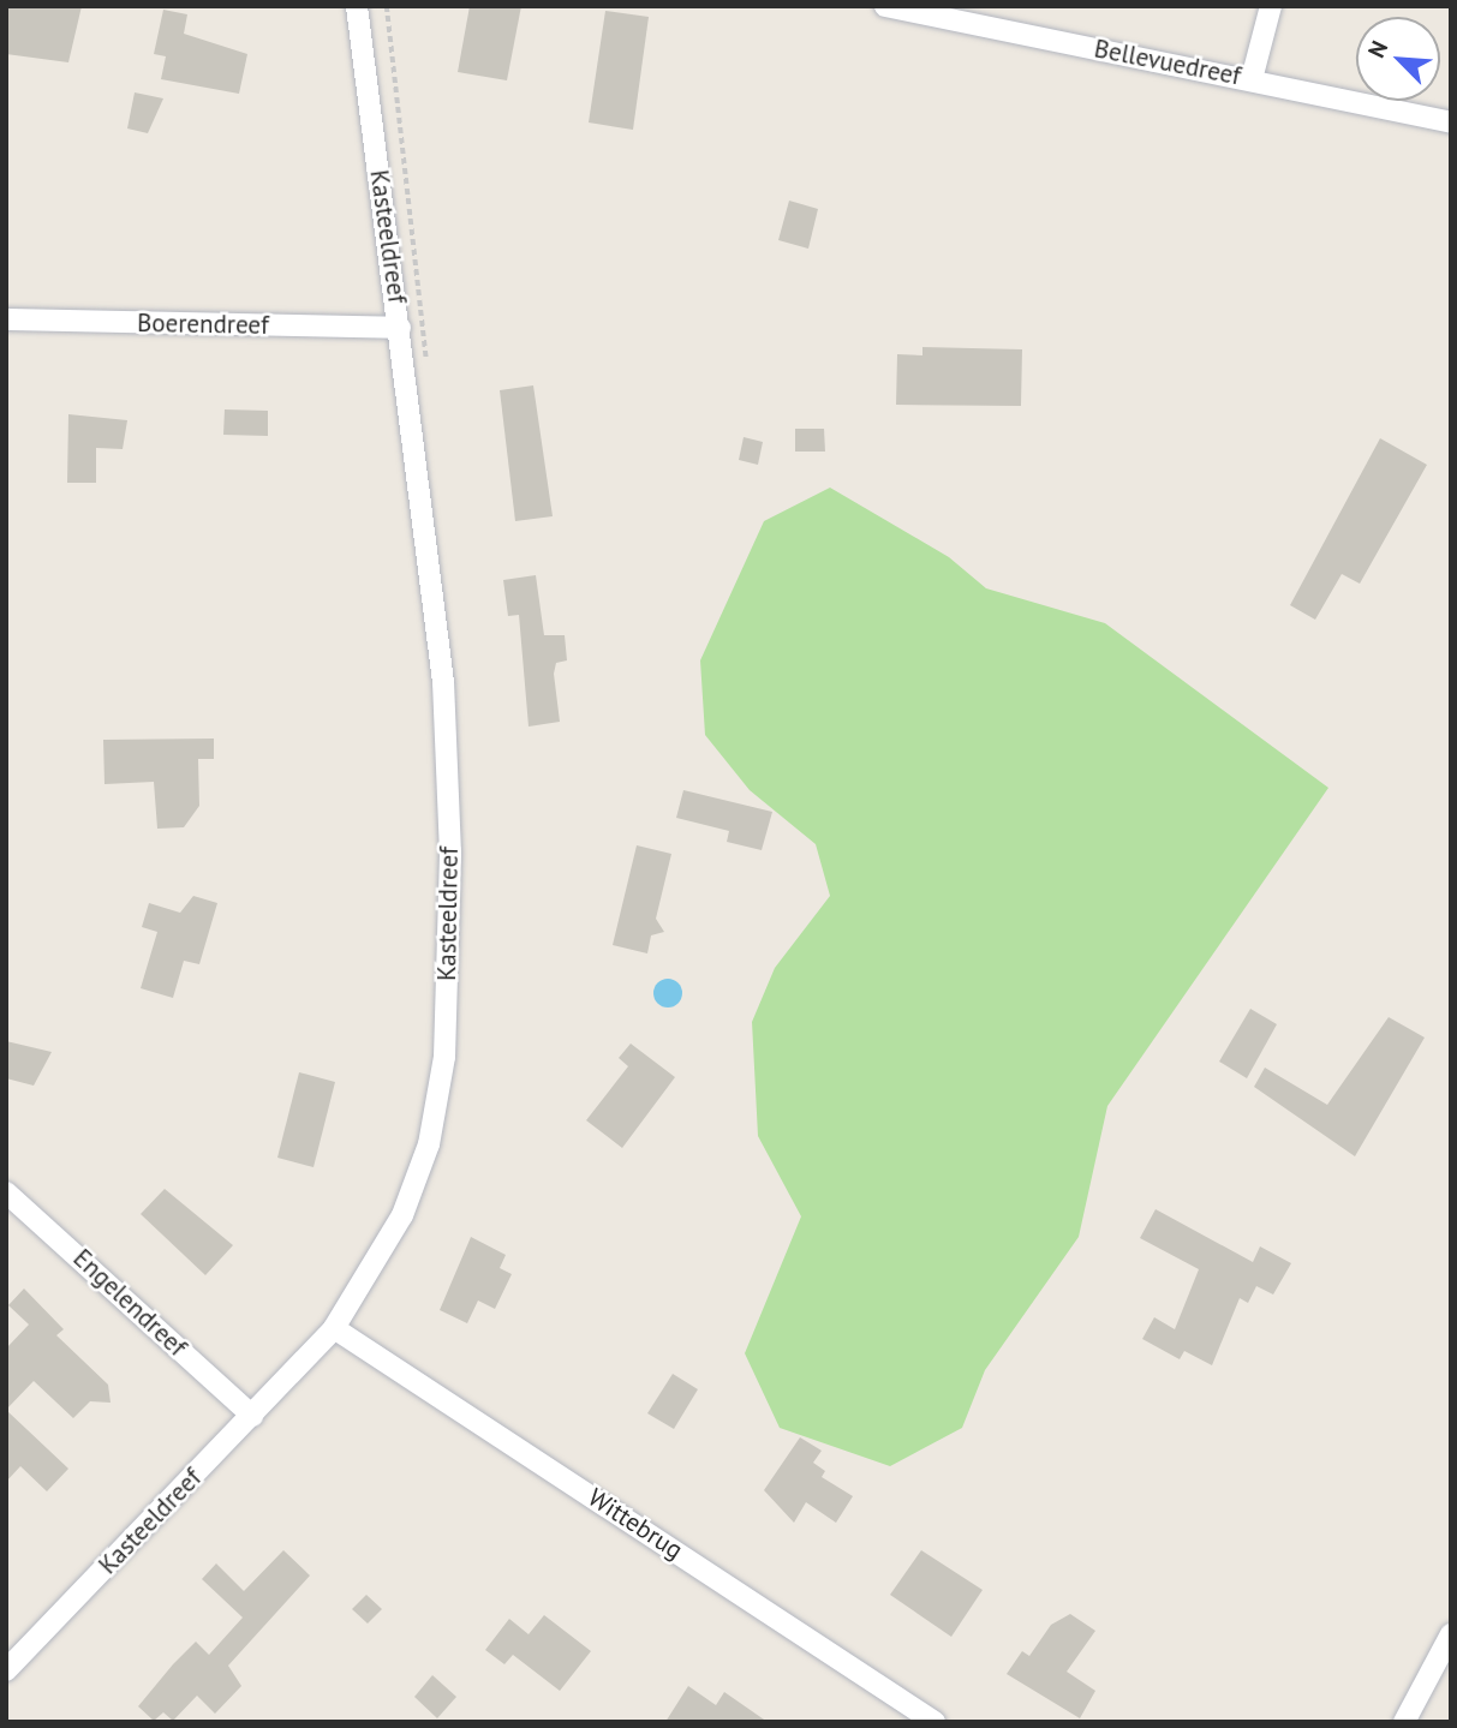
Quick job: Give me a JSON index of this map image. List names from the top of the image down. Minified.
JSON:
{"streets":{"street":["Bellevuedreef","Kasteeldreef","Boerendreef","Engelendreef","Wittebrug"]},"crossings":[["Kasteeldreef","Boerendreef"],["Kasteeldreef","Engelendreef"],["Kasteeldreef","Wittebrug"]],"north":"top left"}
